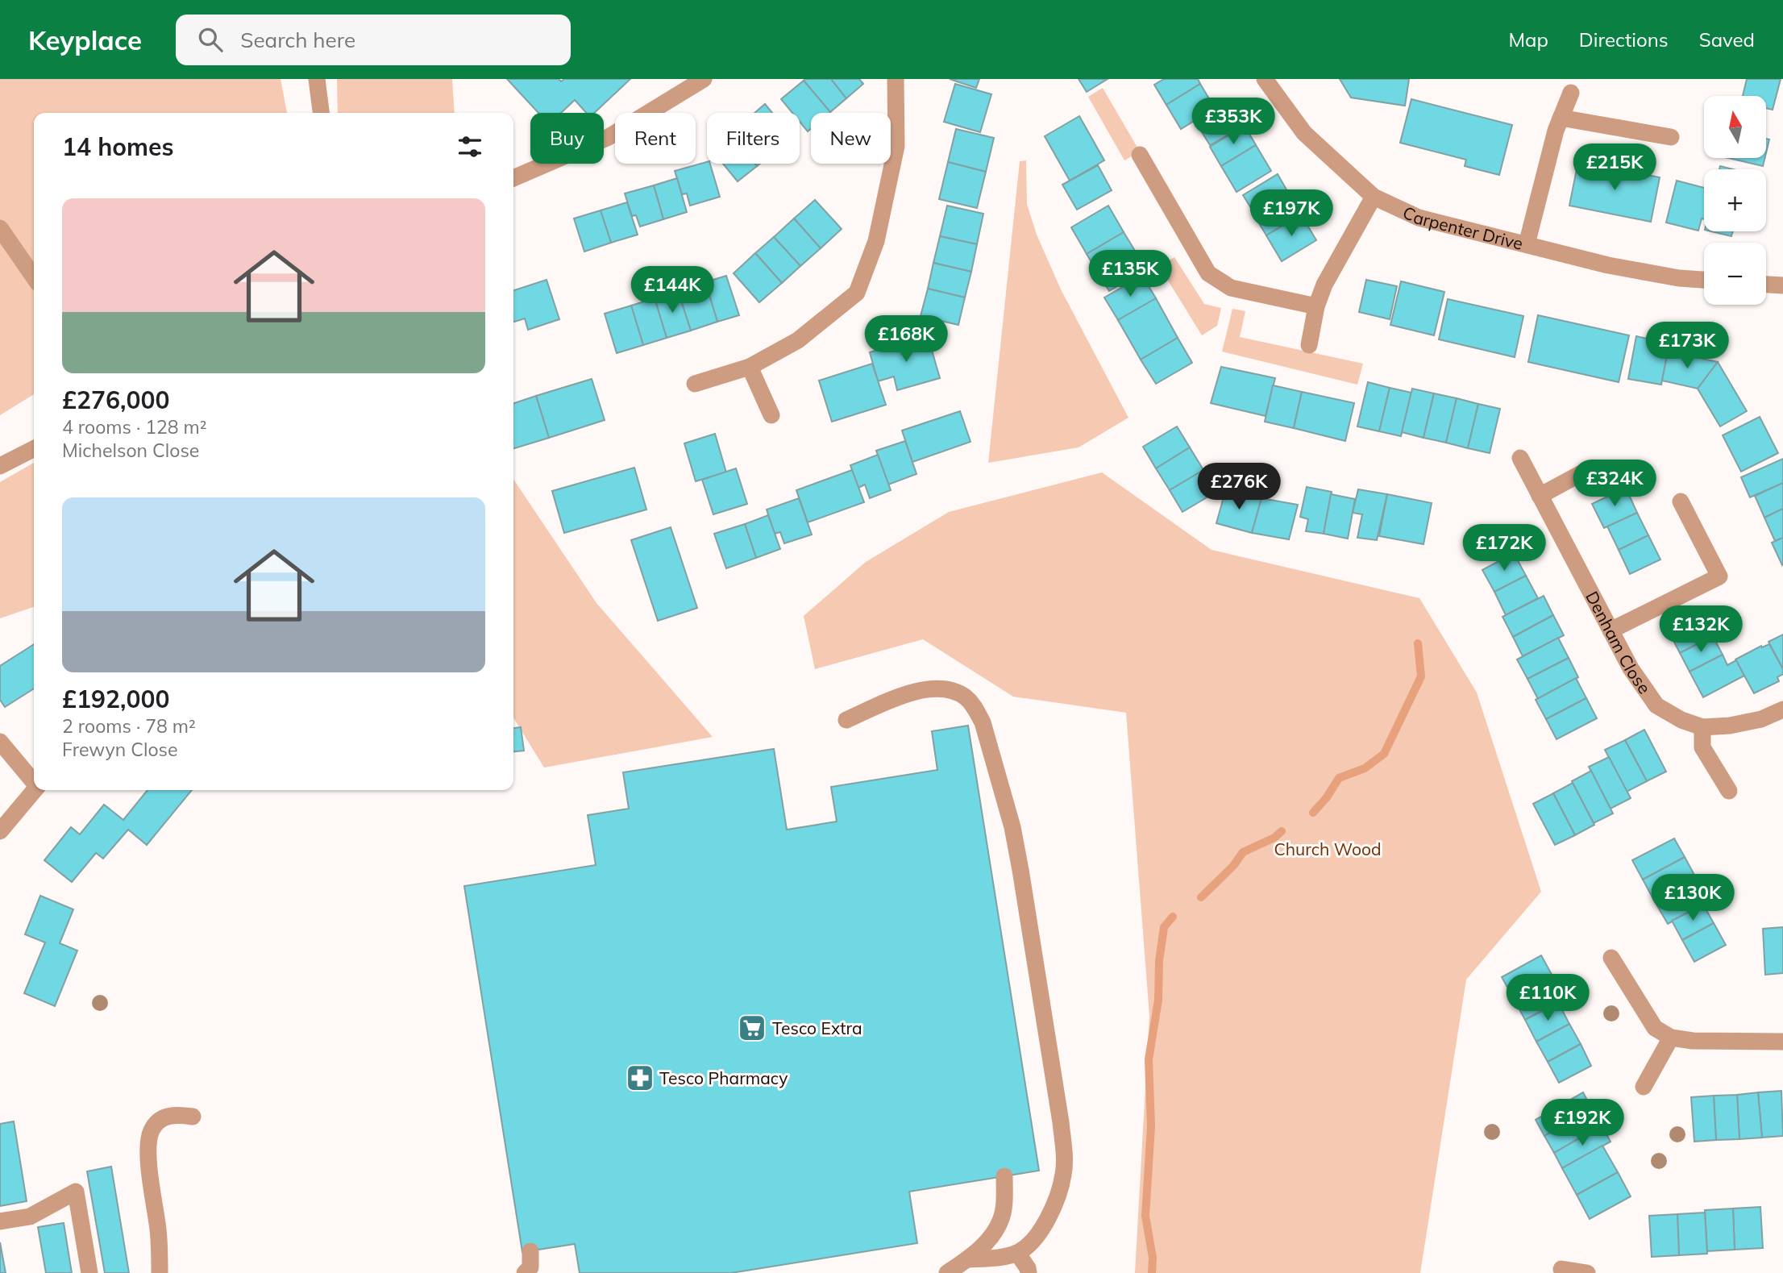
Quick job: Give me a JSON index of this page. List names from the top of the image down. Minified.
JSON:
{"streets":{"street":["Carpenter Drive","Denham Close"]},"parks":["Church Wood"],"places":{"supermarket":["Tesco Extra"],"pharmacy":["Tesco Pharmacy"]},"north":"top","page":{"header":"Keyplace","search":"Search here","nav":["Map","Directions","Saved"],"map_buttons":["+","−"],"price":["£353K","£215K","£197K","£135K","£144K","£168K","£173K","£324K","£276K","£172K","£132K","£130K","£110K","£192K"],"chip":["Buy","Rent","Filters","New"],"heading":"14 homes","list":[{"name":"£276,000","note":"4 rooms · 128 m² · Michelson Close"},{"name":"£192,000","note":"2 rooms · 78 m² · Frewyn Close"}]}}
